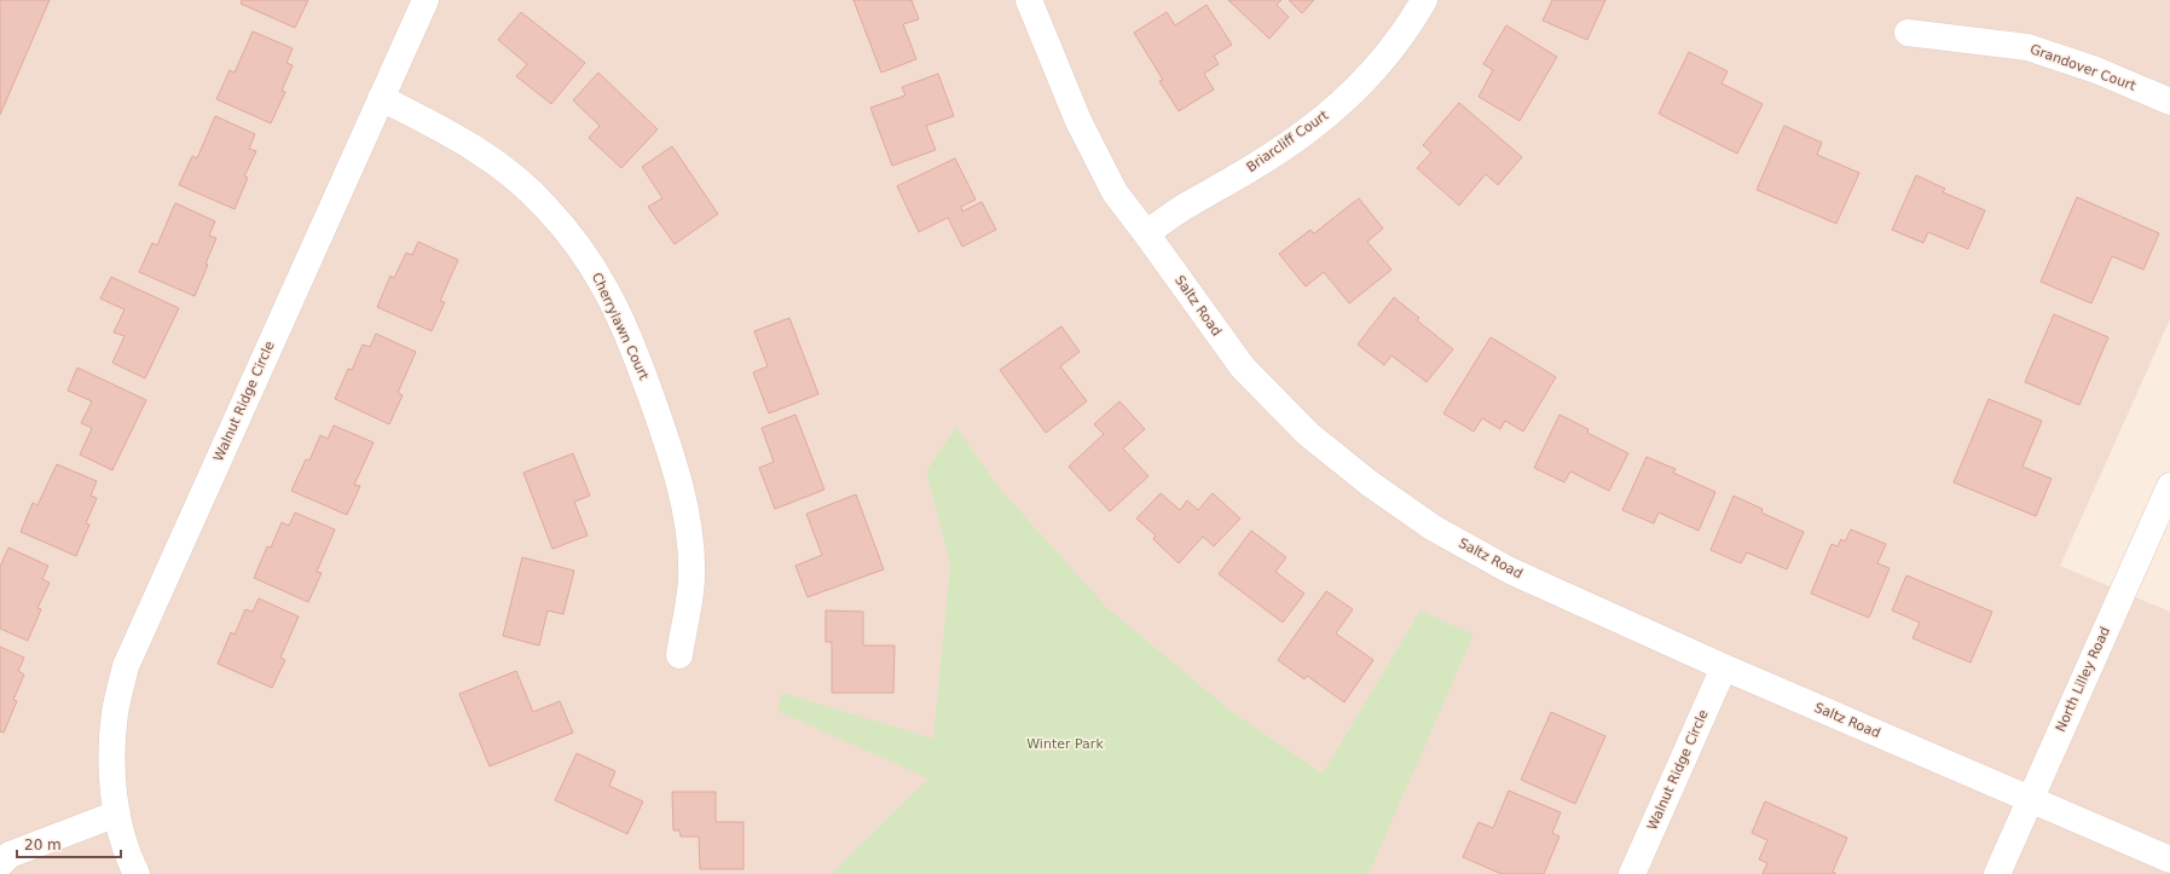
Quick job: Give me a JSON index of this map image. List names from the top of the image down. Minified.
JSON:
{"streets":{"street":["Grandover Court","Briarcliff Court","Saltz Road","Cherrylawn Court","Walnut Ridge Circle","North Lilley Road"]},"crossings":[["Briarcliff Court","Saltz Road"],["Saltz Road","Walnut Ridge Circle"],["Saltz Road","North Lilley Road"],["Cherrylawn Court","Walnut Ridge Circle"]],"parks":["Winter Park"],"scale_bar":"20 m"}
